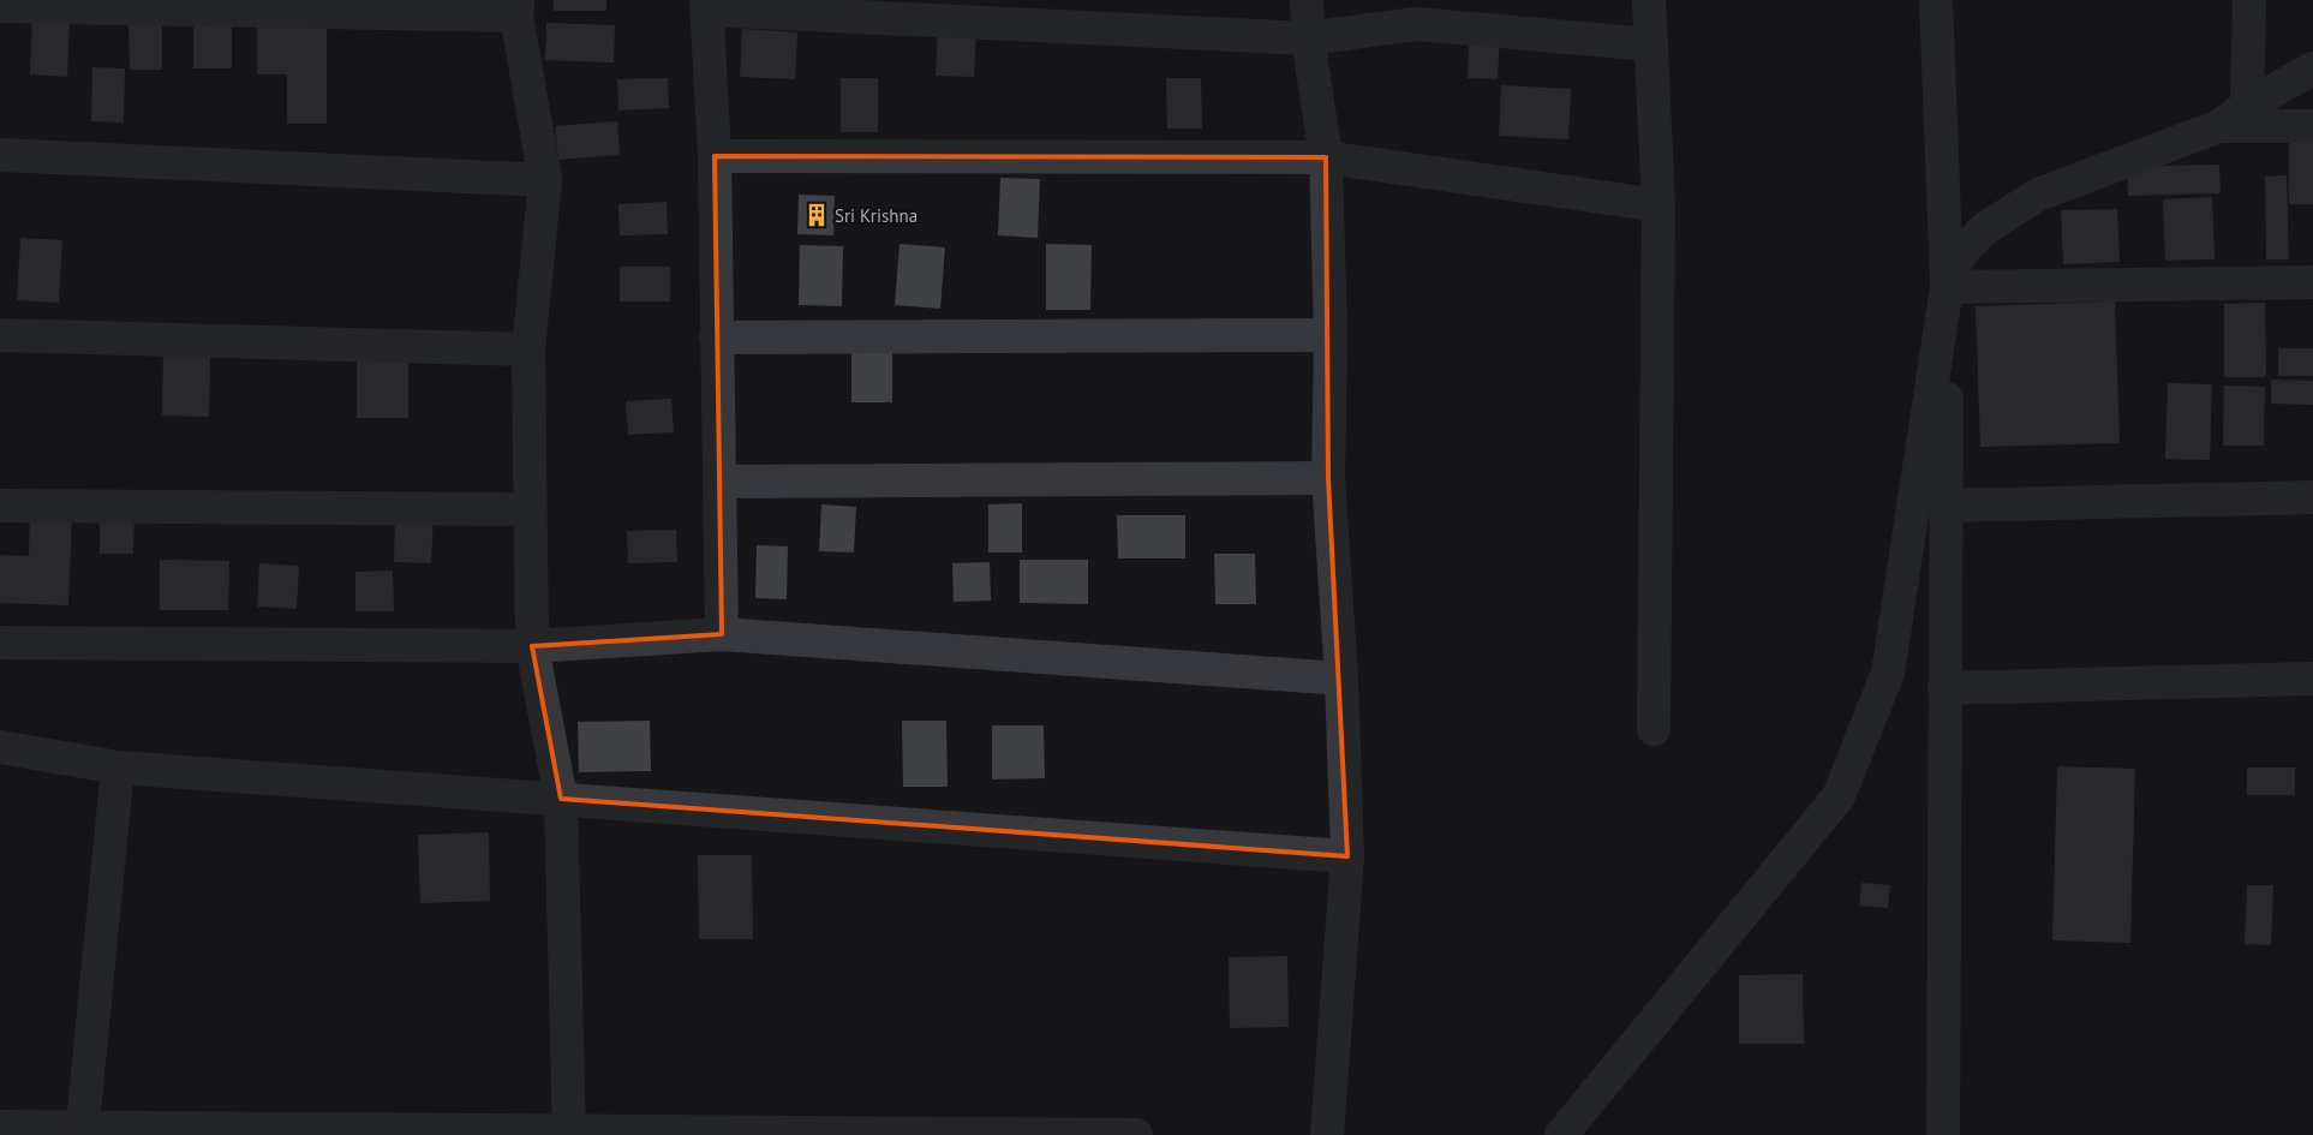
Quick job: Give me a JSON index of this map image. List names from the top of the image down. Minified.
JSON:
{"places":{"building":["Sri Krishna"]}}
